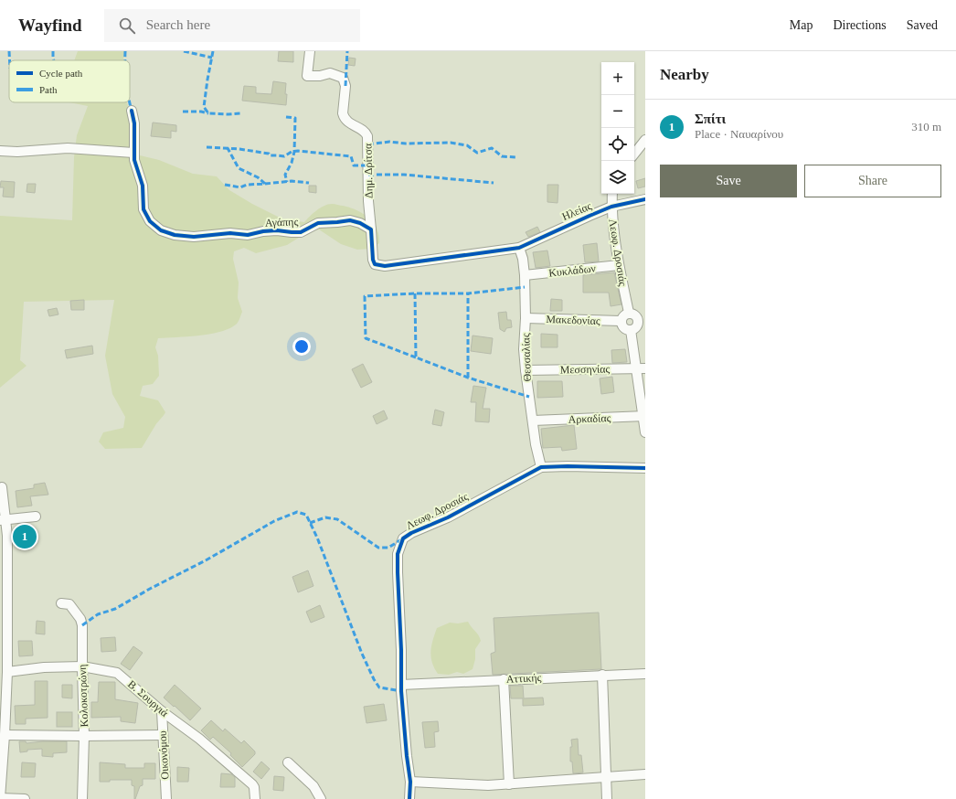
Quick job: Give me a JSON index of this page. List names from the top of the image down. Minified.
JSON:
{"streets":{"street":["Δημ. Δρίτσα","Ηλείας","Αγάπης","Λεωφ. Δροσιάς","Κυκλάδων","Μακεδονίας","Θεσσαλίας","Μεσσηνίας","Αρκαδίας","Αττικής","Κολοκοτρώνη","Β. Σουργιά","Οικονόμου"]},"crossings":[["Δημ. Δρίτσα","Αγάπης"],["Ηλείας","Λεωφ. Δροσιάς"],["Ηλείας","Θεσσαλίας"],["Λεωφ. Δροσιάς","Κυκλάδων"],["Λεωφ. Δροσιάς","Μακεδονίας"],["Λεωφ. Δροσιάς","Θεσσαλίας"],["Λεωφ. Δροσιάς","Αττικής"],["Κυκλάδων","Θεσσαλίας"],["Μακεδονίας","Θεσσαλίας"],["Θεσσαλίας","Μεσσηνίας"],["Θεσσαλίας","Αρκαδίας"],["Κολοκοτρώνη","Β. Σουργιά"],["Β. Σουργιά","Οικονόμου"]],"legend":["Cycle path","Path"],"page":{"header":"Wayfind","search":"Search here","nav":["Map","Directions","Saved"],"heading":"Nearby","map_buttons":["+","−"],"list":[{"mark":"1","name":"Σπίτι","note":"Place · Ναυαρίνου","value":"310 m"}],"buttons":["Save","Share"],"pins":"1"}}
